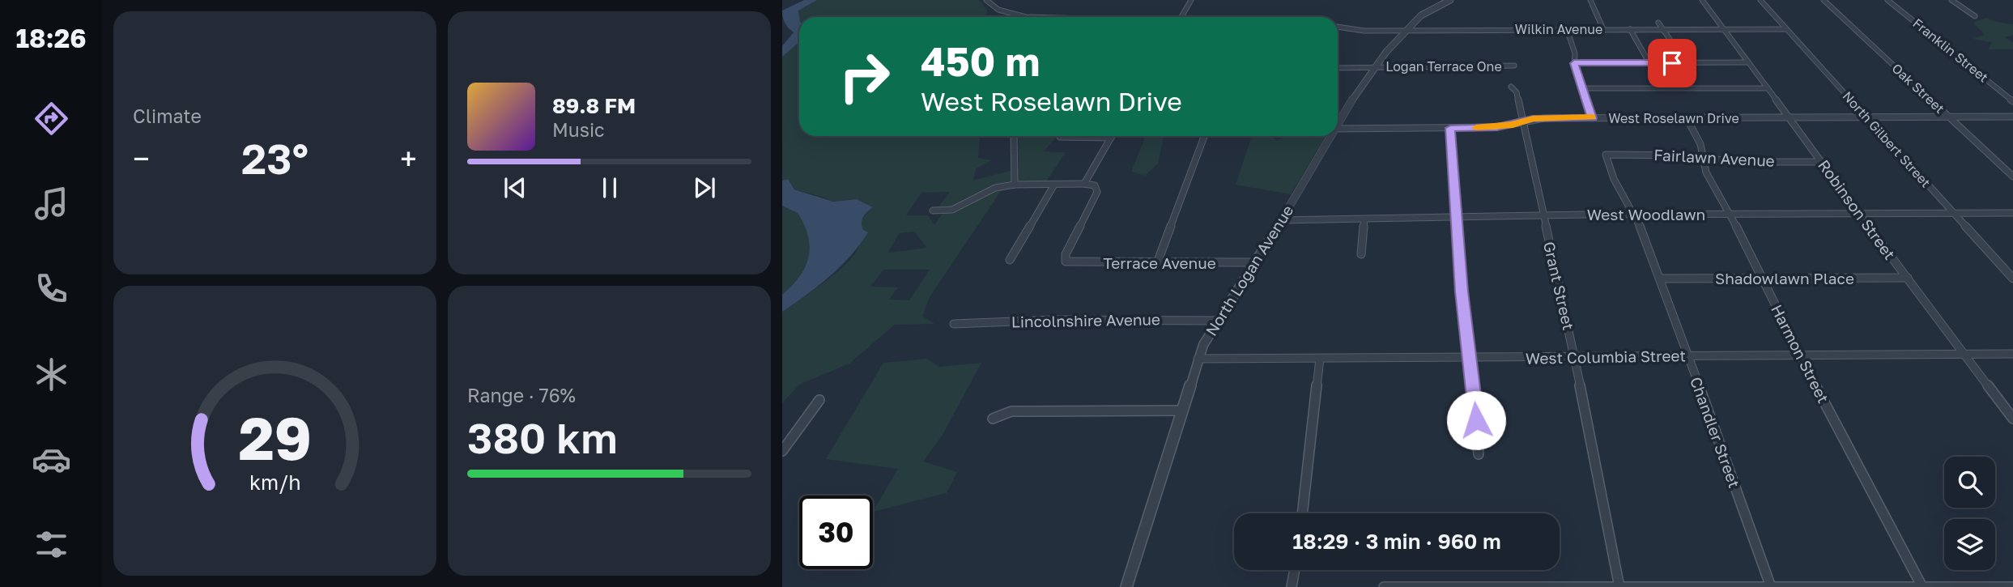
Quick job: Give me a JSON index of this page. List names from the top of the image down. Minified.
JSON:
{"streets":{"street":["Wilkin Avenue","Franklin Street","Logan Terrace One","Oak Street","West Roselawn Drive","North Gilbert Street","Fairlawn Avenue","Robinson Street","West Woodlawn","Terrace Avenue","North Logan Avenue","Shadowlawn Place","Grant Street","Lincolnshire Avenue","Harmon Street","West Columbia Street","Chandler Street"]},"crossings":[["Wilkin Avenue","North Gilbert Street"],["Wilkin Avenue","Robinson Street"],["Wilkin Avenue","North Logan Avenue"],["Logan Terrace One","North Logan Avenue"],["Oak Street","West Roselawn Drive"],["West Roselawn Drive","North Gilbert Street"],["West Roselawn Drive","Robinson Street"],["West Roselawn Drive","Grant Street"],["West Roselawn Drive","Harmon Street"],["North Gilbert Street","West Woodlawn"],["Fairlawn Avenue","Robinson Street"],["Fairlawn Avenue","Harmon Street"],["Fairlawn Avenue","Chandler Street"],["Robinson Street","West Woodlawn"],["Robinson Street","Shadowlawn Place"],["Robinson Street","West Columbia Street"],["West Woodlawn","North Logan Avenue"],["West Woodlawn","Grant Street"],["West Woodlawn","Harmon Street"],["West Woodlawn","Chandler Street"],["Terrace Avenue","North Logan Avenue"],["North Logan Avenue","Lincolnshire Avenue"],["North Logan Avenue","West Columbia Street"],["Shadowlawn Place","Harmon Street"],["Shadowlawn Place","Chandler Street"],["Grant Street","West Columbia Street"],["Harmon Street","West Columbia Street"],["West Columbia Street","Chandler Street"]],"page":{"tabs":"18:26","tile":["Climate",["Range · 76%","380 km"]],"turn":["450 m","West Roselawn Drive"],"song":["89.8 FM","Music"],"heat":["−","23°","+"],"limit":"30","trip":"18:29 · 3 min · 960 m","gauge":["29","km/h"]}}
